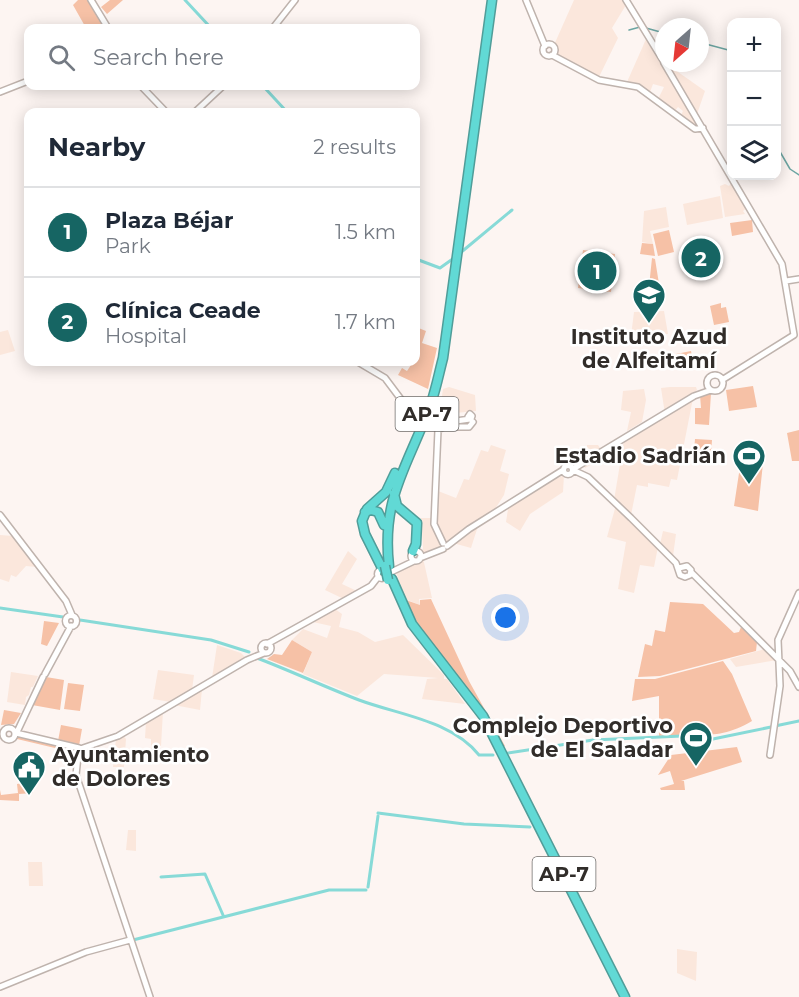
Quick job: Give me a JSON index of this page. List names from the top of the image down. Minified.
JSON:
{"streets":{"highway":["AP-7"]},"places":{"school or university":["Instituto Azud de Alfeitamí"],"sports":["Estadio Sadrián","Complejo Deportivo de El Saladar"],"public building":["Ayuntamiento de Dolores"]},"north":"bottom left","page":{"map_buttons":["+","−"],"search":"Search here","heading":["Nearby","2 results"],"list":[{"mark":"1","name":"Plaza Béjar","note":"Park","value":"1.5 km"},{"mark":"2","name":"Clínica Ceade","note":"Hospital","value":"1.7 km"}],"pins":["2","1"]}}
